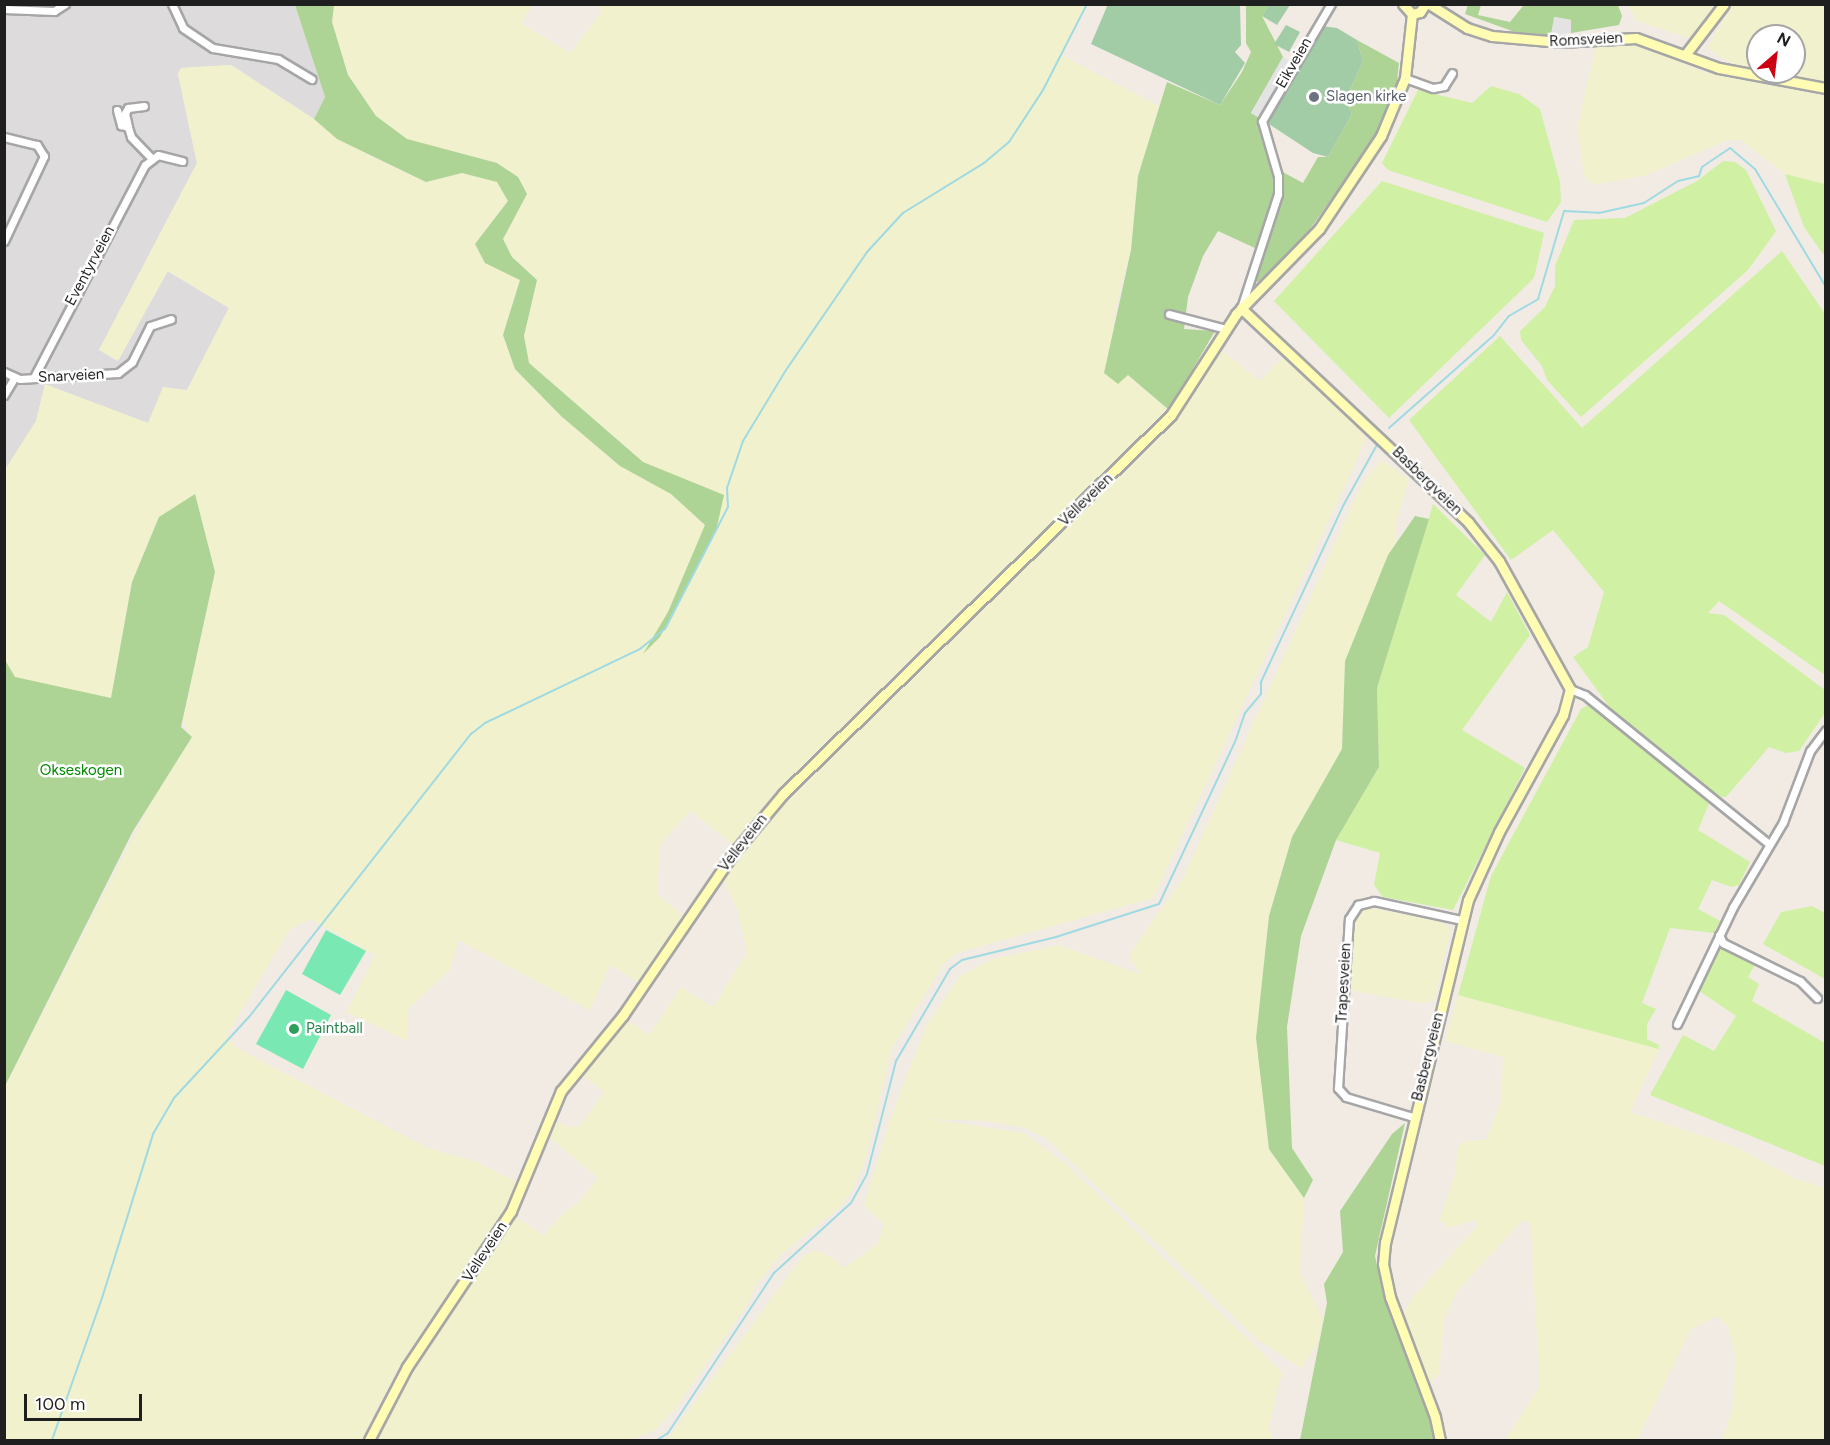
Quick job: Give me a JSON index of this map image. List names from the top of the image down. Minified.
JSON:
{"streets":{"main road":["Romsveien","Basbergveien","Velleveien"],"street":["Eikveien","Eventyrveien","Snarveien","Trapesveien"]},"crossings":[["Eikveien","Velleveien"],["Eventyrveien","Snarveien"],["Basbergveien","Velleveien"],["Basbergveien","Trapesveien"]],"parks":["Okseskogen"],"places":["Slagen kirke","Paintball"],"scale_bar":"100 m","north":"top right"}
